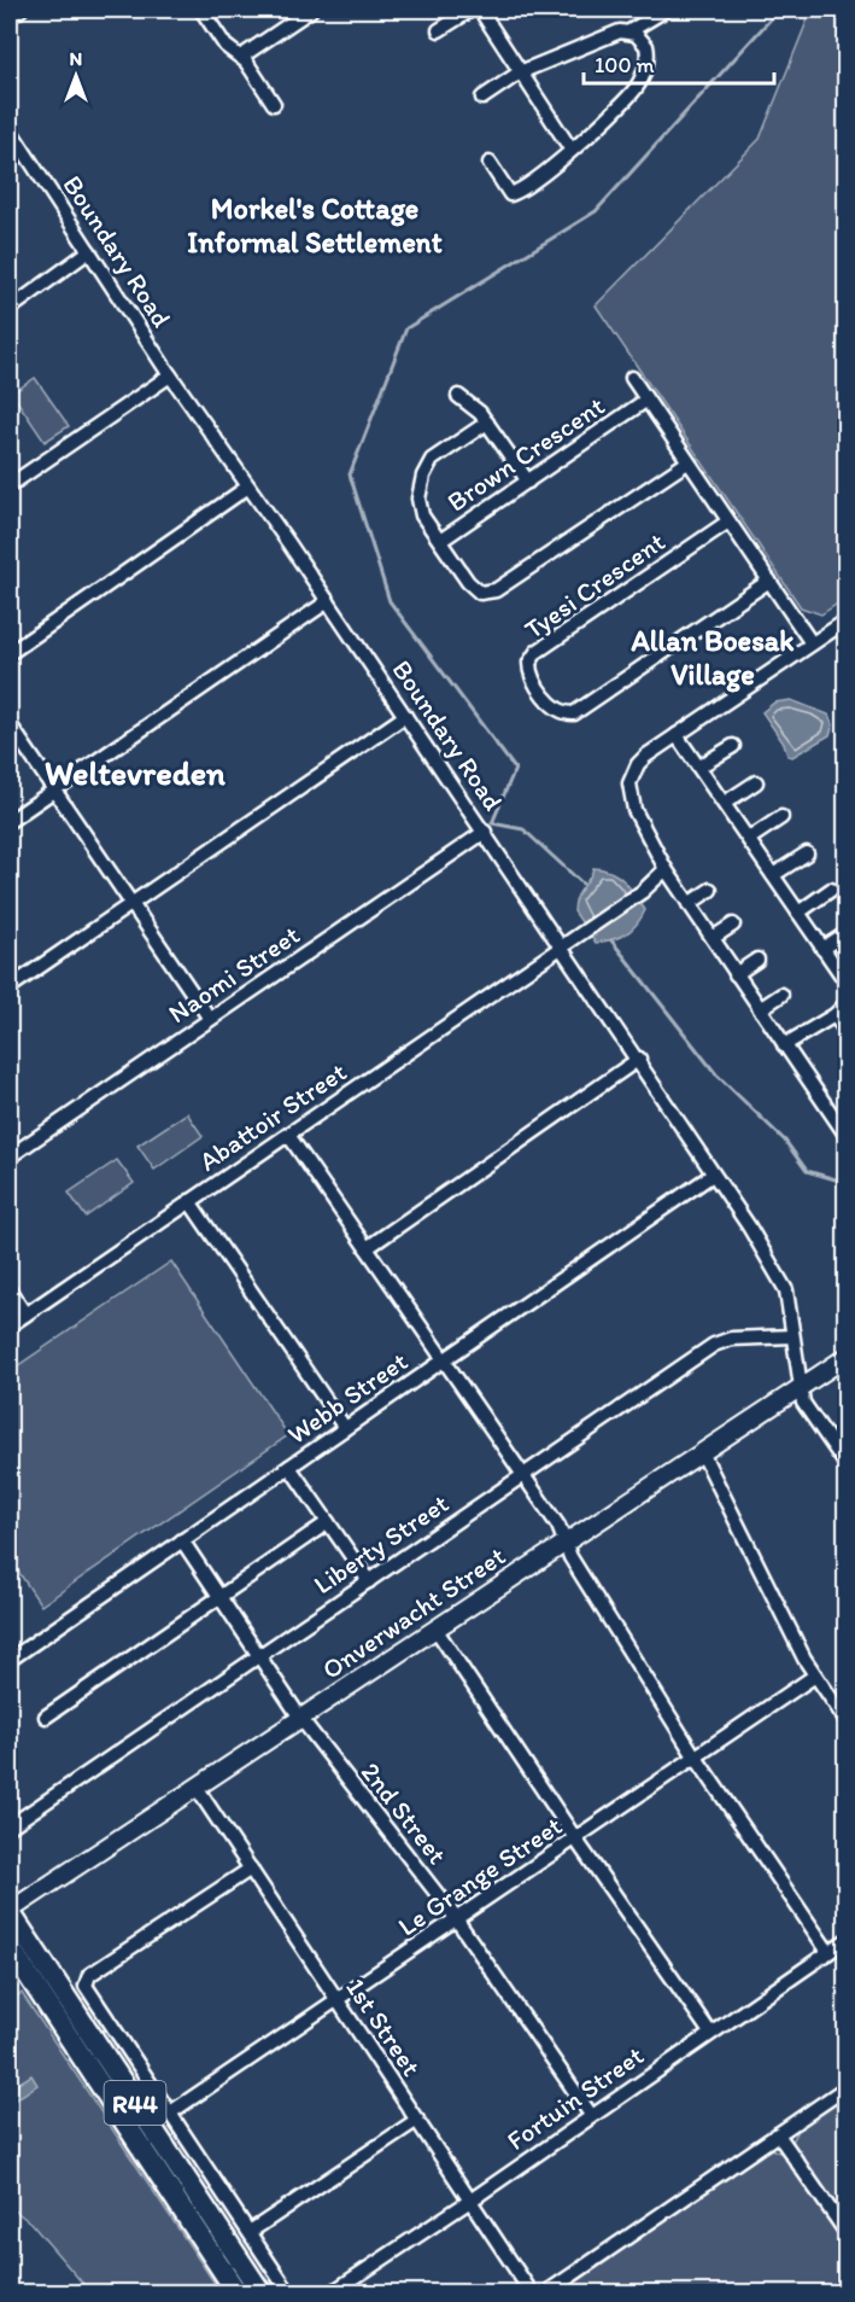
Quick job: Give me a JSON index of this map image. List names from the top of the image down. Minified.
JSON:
{"streets":{"main road":["R44"],"street":["Boundary Road","Brown Crescent","Tyesi Crescent","Naomi Street","Abattoir Street","Webb Street","Liberty Street","Onverwacht Street","2nd Street","Le Grange Street","1st Street","Fortuin Street"]},"crossings":[["Boundary Road","Naomi Street"],["Boundary Road","Abattoir Street"],["Boundary Road","Webb Street"],["Boundary Road","Liberty Street"],["Boundary Road","Onverwacht Street"],["Webb Street","2nd Street"],["Liberty Street","2nd Street"],["Onverwacht Street","2nd Street"],["Onverwacht Street","1st Street"],["Onverwacht Street","R44"],["2nd Street","Le Grange Street"],["2nd Street","Fortuin Street"],["Le Grange Street","1st Street"],["1st Street","Fortuin Street"]],"districts":["Morkel's Cottage Informal Settlement","Allan Boesak Village","Weltevreden"],"scale_bar":"100 m","north":"top"}
